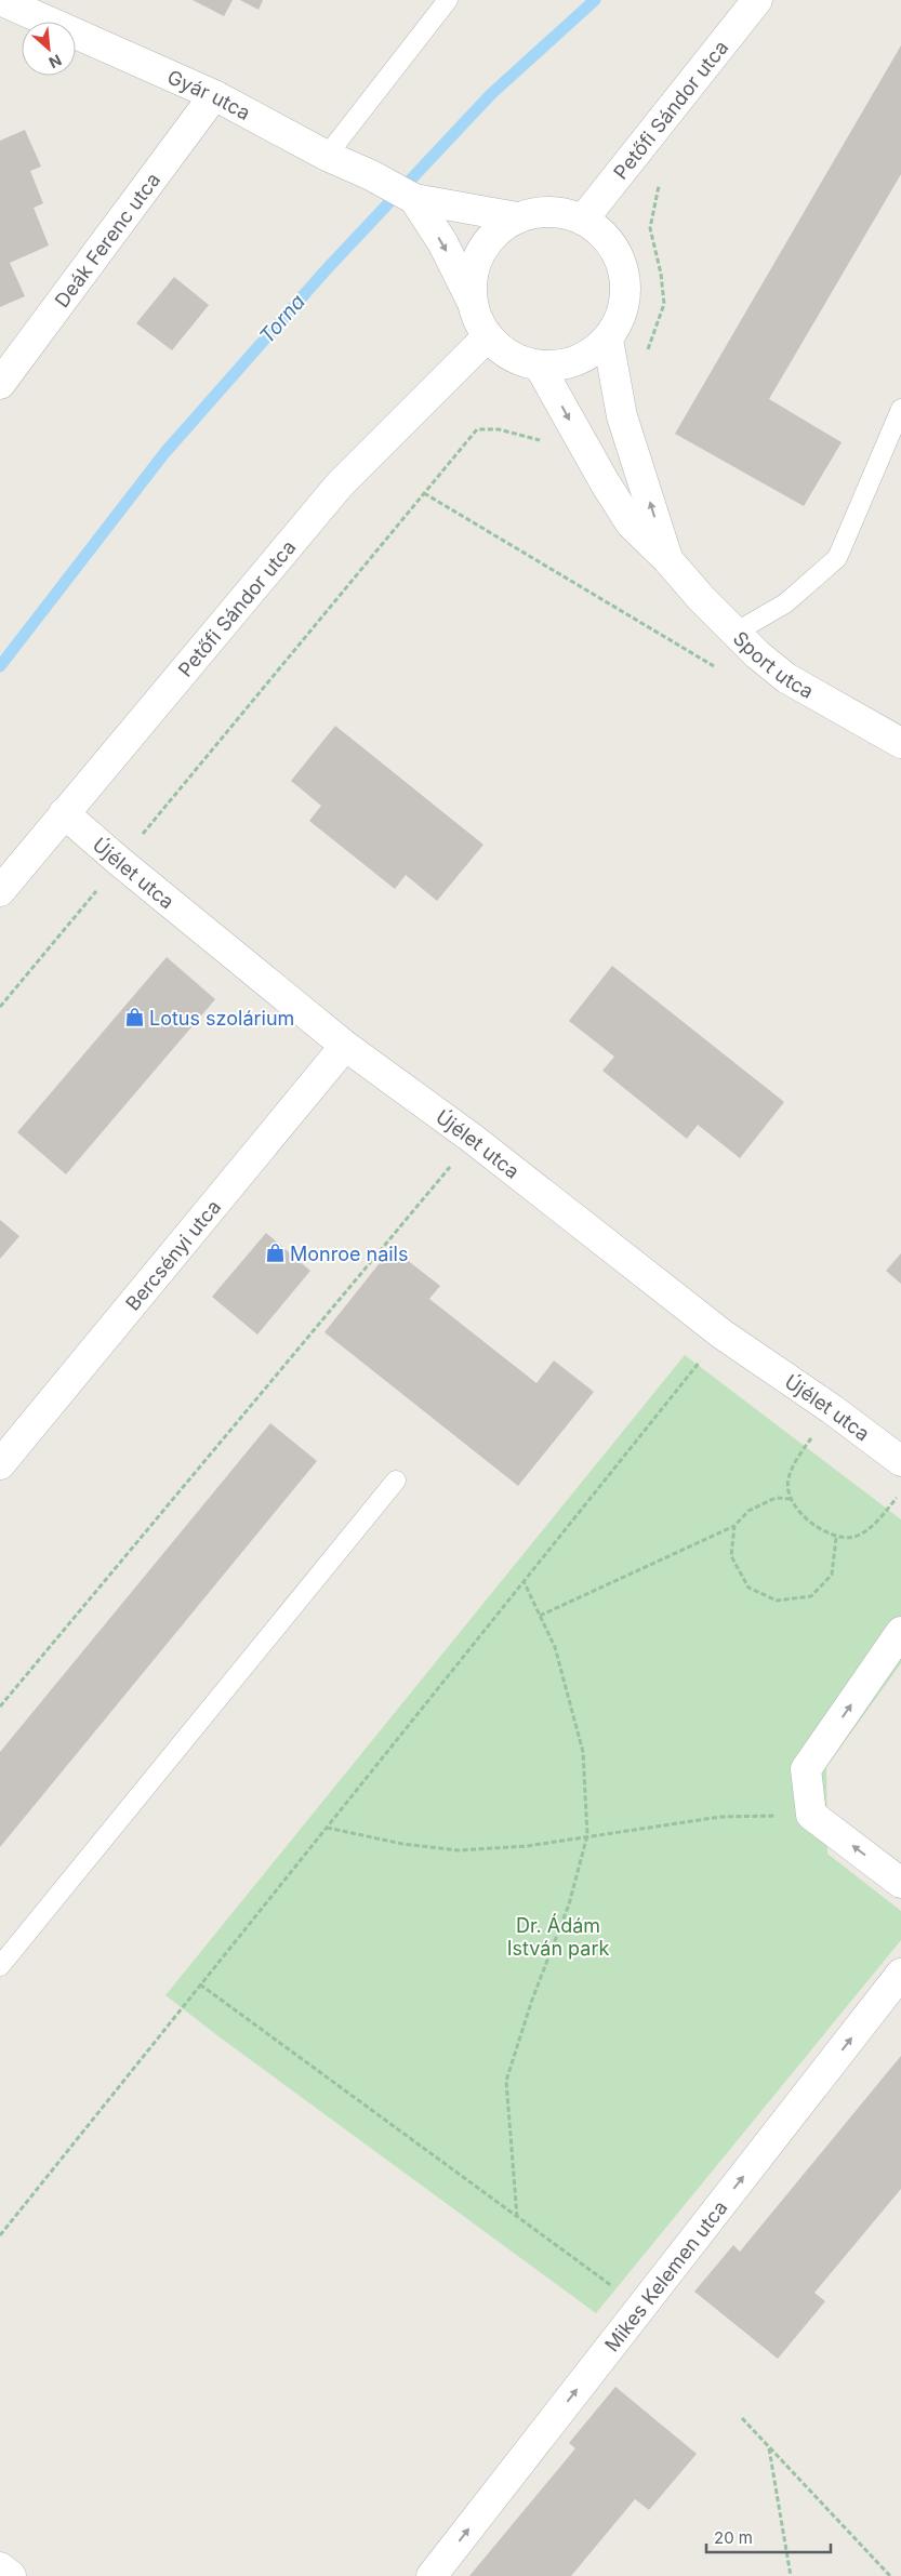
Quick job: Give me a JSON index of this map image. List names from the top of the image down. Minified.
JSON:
{"streets":{"street":["Gyár utca","Petőfi Sándor utca","Deák Ferenc utca","Sport utca","Újélet utca","Bercsényi utca","Mikes Kelemen utca"]},"crossings":[["Gyár utca","Petőfi Sándor utca"],["Gyár utca","Deák Ferenc utca"],["Gyár utca","Sport utca"],["Petőfi Sándor utca","Sport utca"],["Petőfi Sándor utca","Újélet utca"],["Újélet utca","Bercsényi utca"]],"one_way":["Mikes Kelemen utca"],"water":["Torna"],"parks":["Dr. Ádám István park"],"places":{"shop":["Lotus szolárium","Monroe nails"]},"scale_bar":"20 m","north":"bottom right"}
